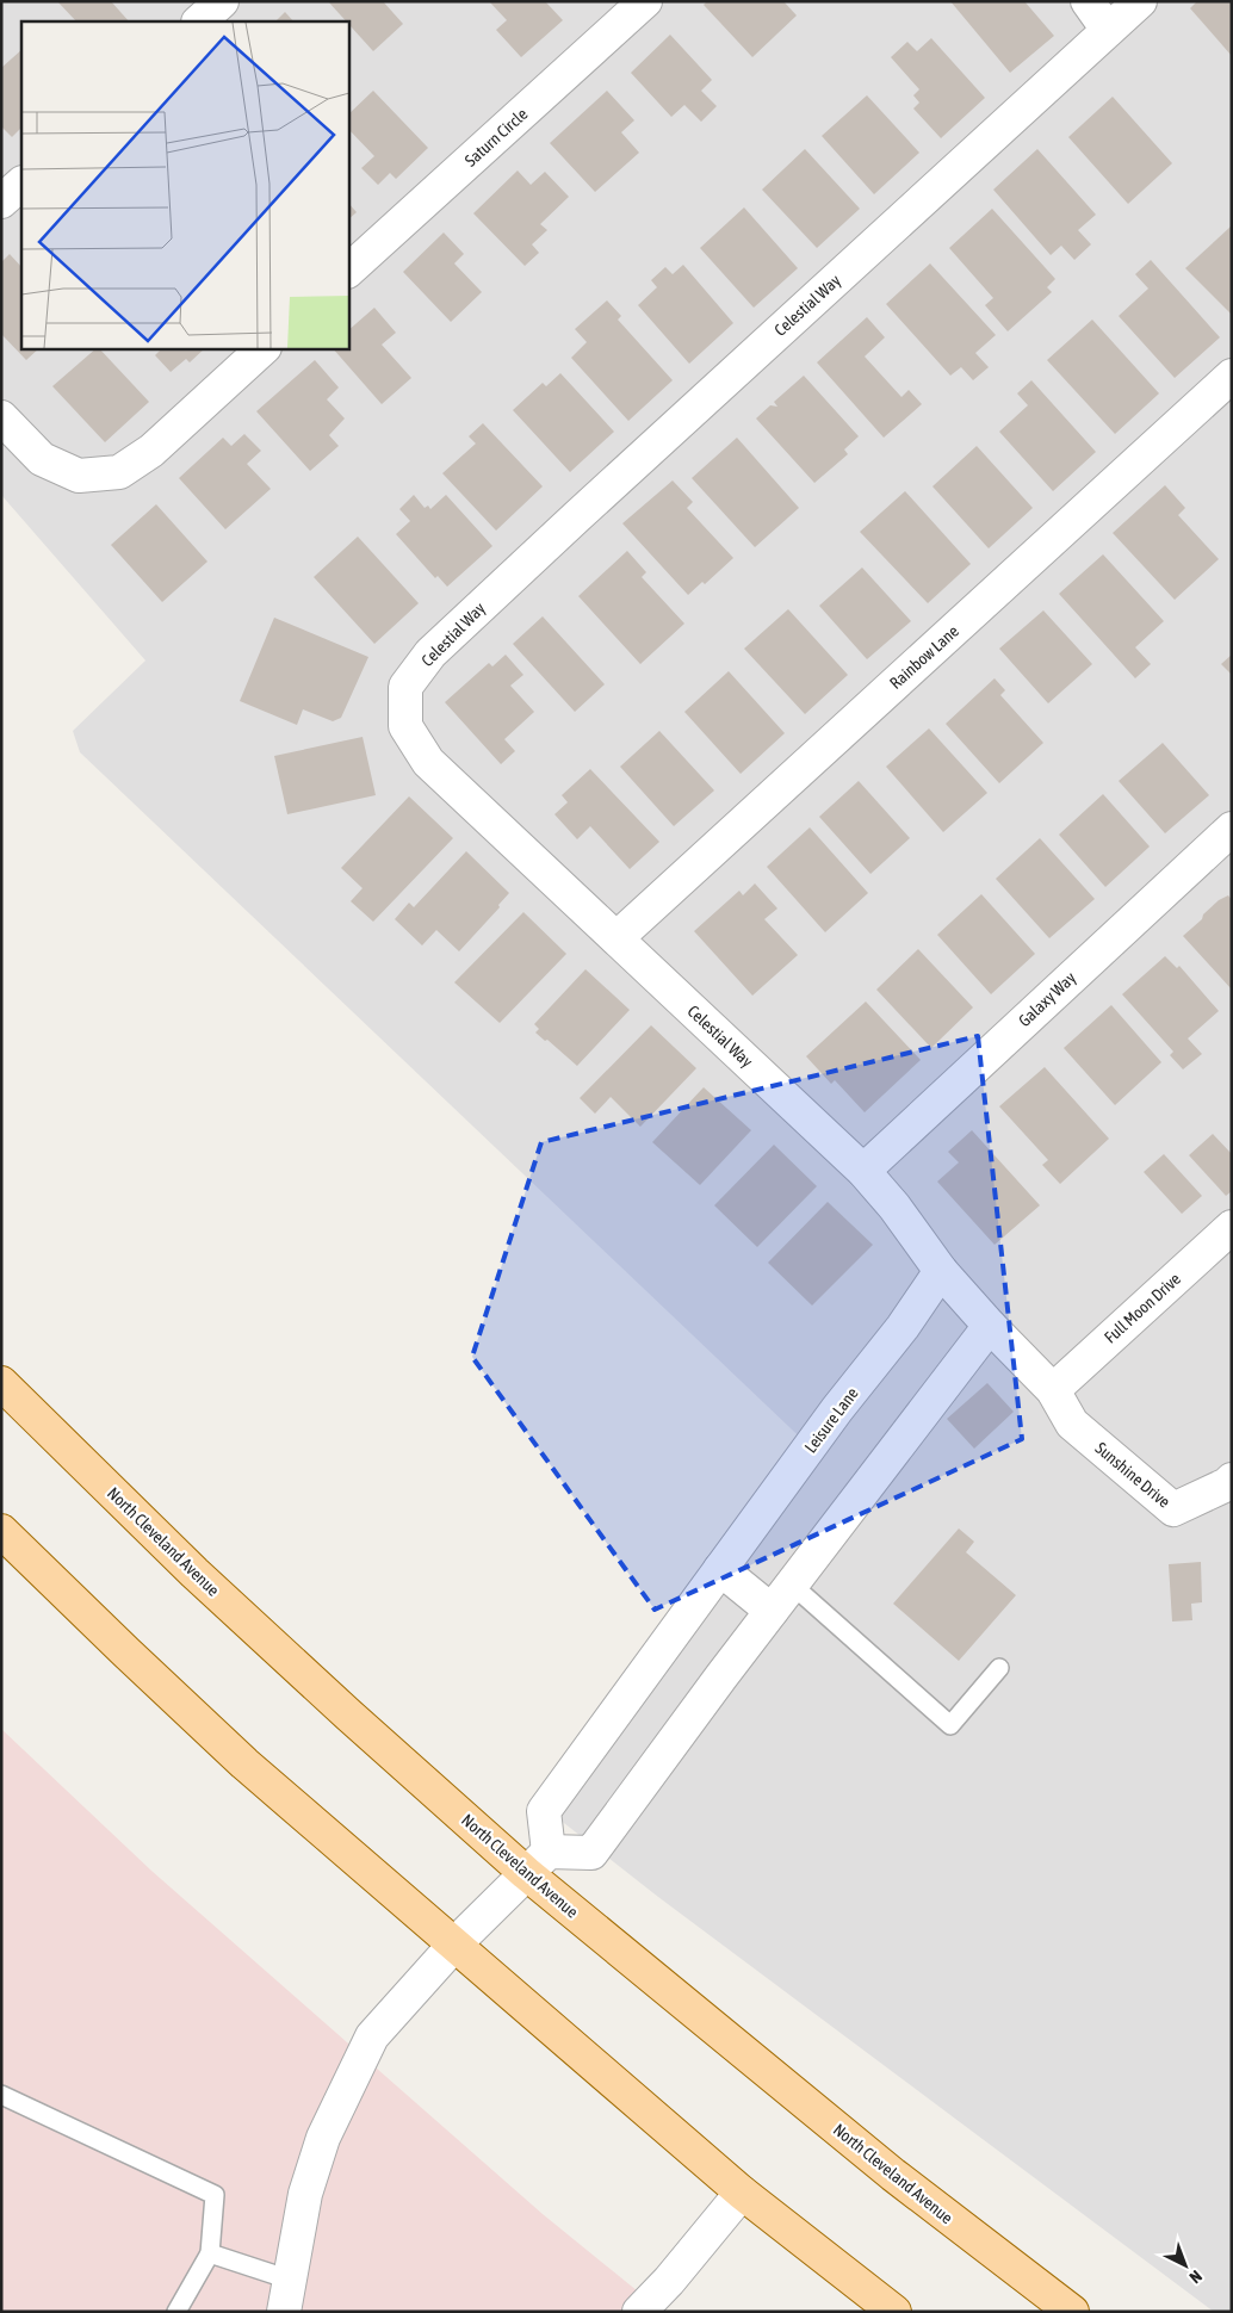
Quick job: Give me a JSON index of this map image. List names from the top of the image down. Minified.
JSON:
{"streets":{"main road":["North Cleveland Avenue"],"street":["Saturn Circle","Celestial Way","Rainbow Lane","Galaxy Way","Full Moon Drive","Leisure Lane","Sunshine Drive"]},"crossings":[["Celestial Way","Rainbow Lane"],["Celestial Way","Galaxy Way"],["Celestial Way","Full Moon Drive"],["Celestial Way","Leisure Lane"],["Celestial Way","Sunshine Drive"],["Full Moon Drive","Sunshine Drive"],["Leisure Lane","North Cleveland Avenue"]],"north":"bottom right"}
